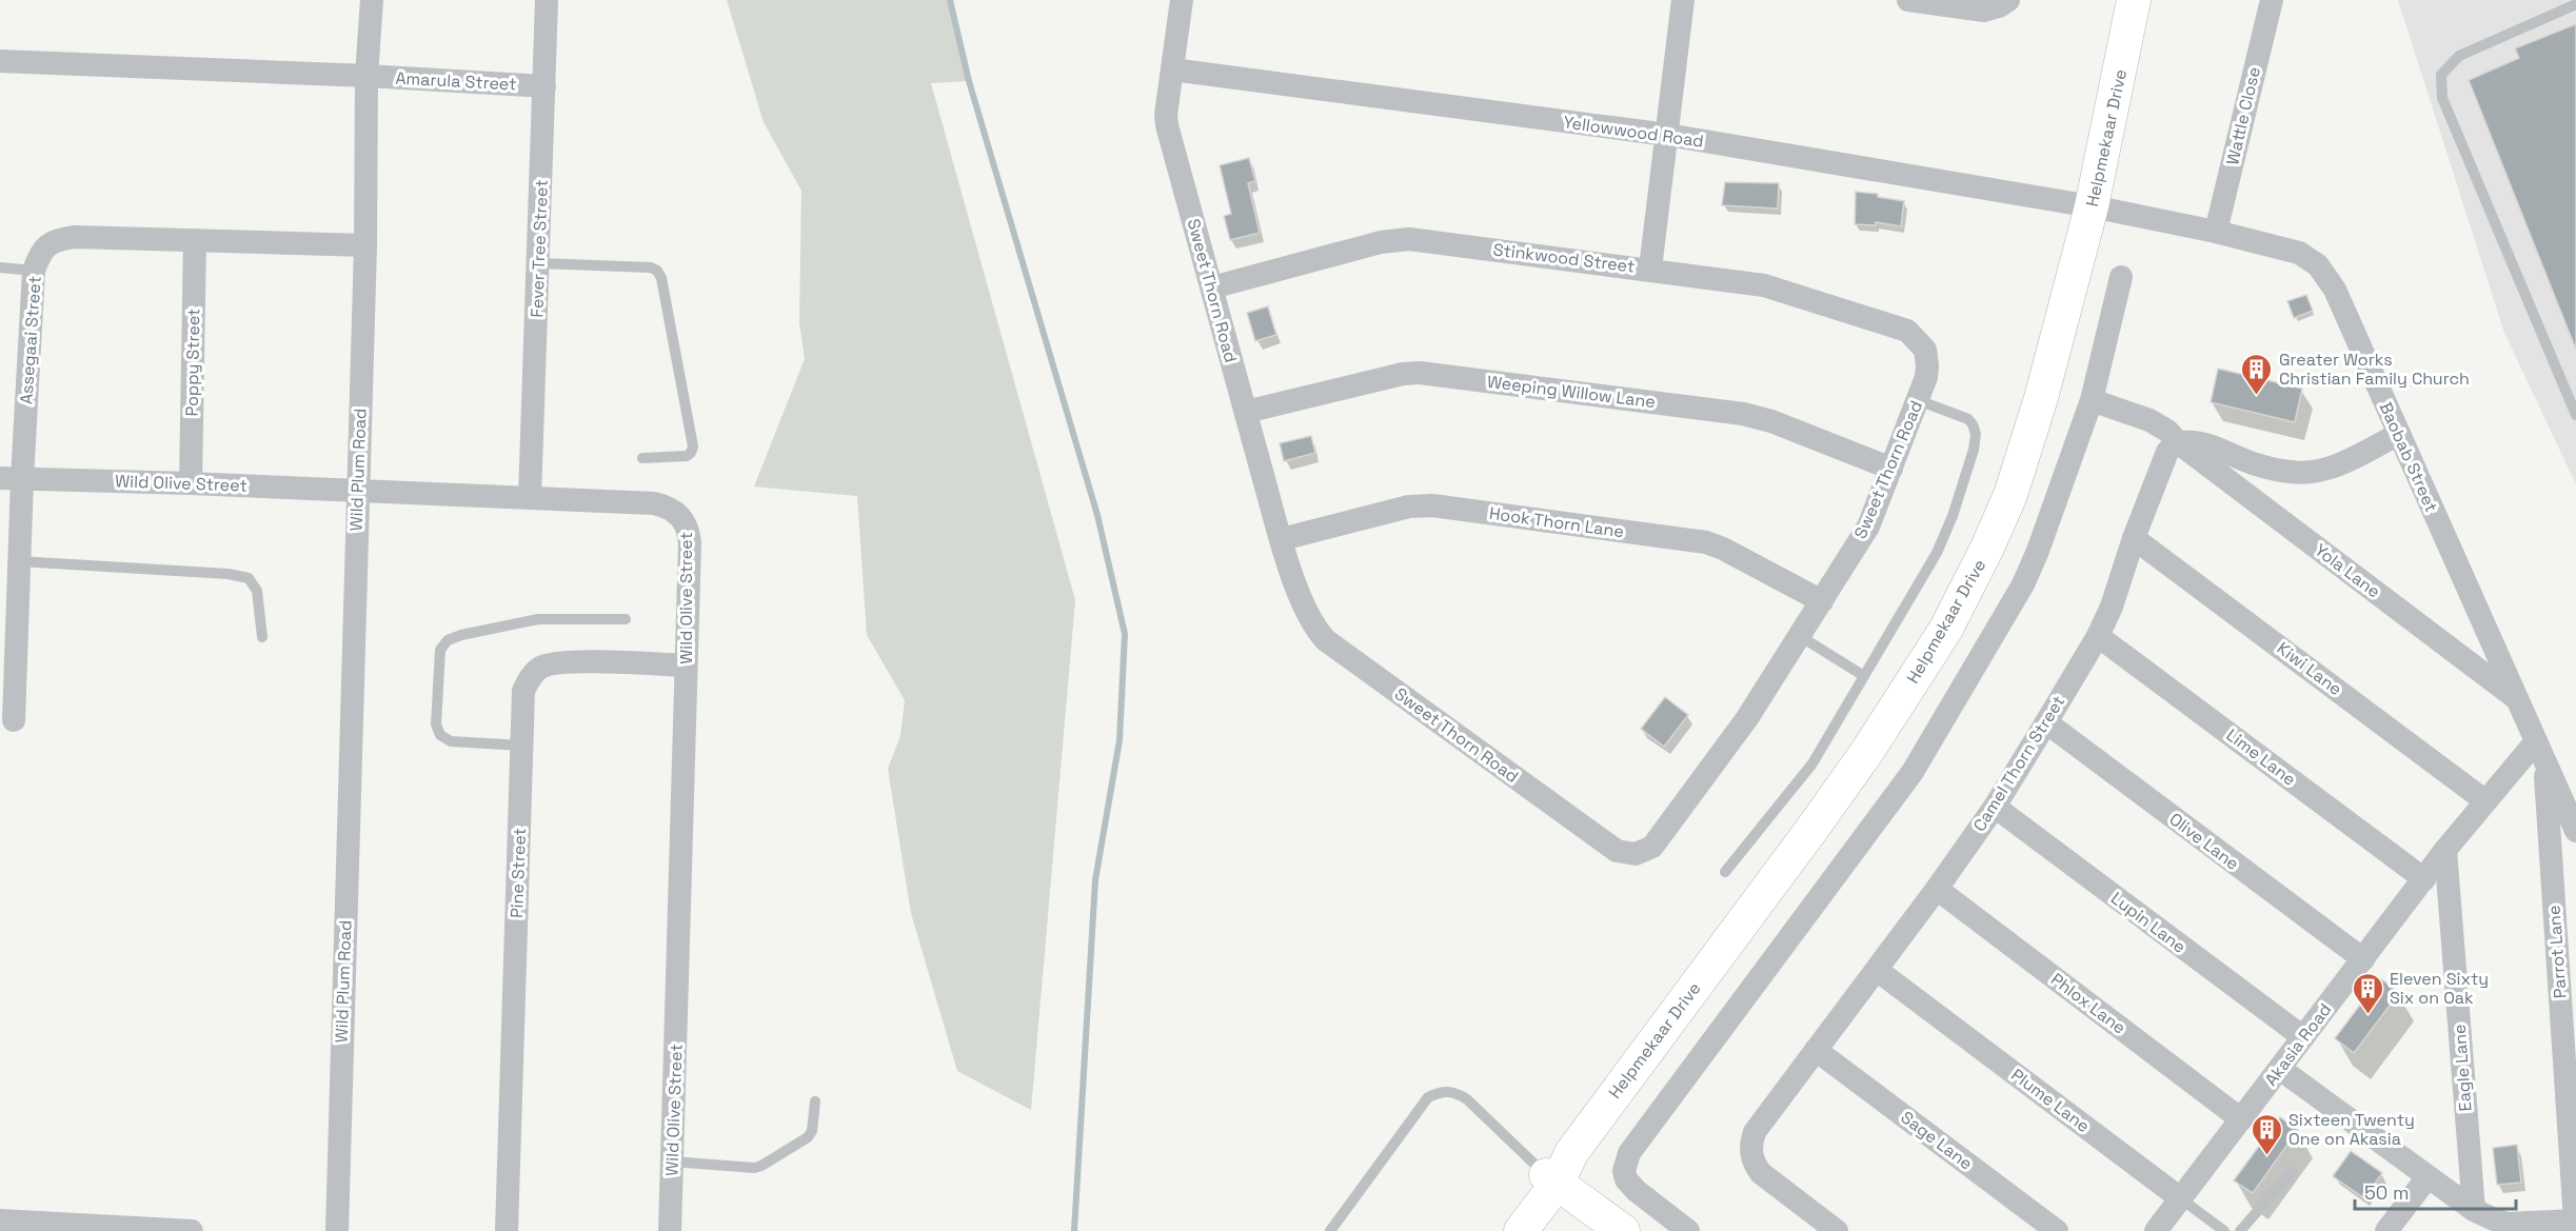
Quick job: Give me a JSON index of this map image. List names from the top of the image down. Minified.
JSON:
{"streets":{"street":["Amarula Street","Wattle Close","Yellowwood Road","Helpmekaar Drive","Fever Tree Street","Stinkwood Street","Sweet Thorn Road","Assegaai Street","Poppy Street","Weeping Willow Lane","Baobab Street","Wild Plum Road","Wild Olive Street","Hook Thorn Lane","Yola Lane","Kiwi Lane","Lime Lane","Camel Thorn Street","Olive Lane","Pine Street","Lupin Lane","Parrot Lane","Phlox Lane","Akasia Road","Eagle Lane","Plume Lane","Sage Lane"]},"crossings":[["Amarula Street","Fever Tree Street"],["Amarula Street","Wild Plum Road"],["Wattle Close","Baobab Street"],["Yellowwood Road","Helpmekaar Drive"],["Yellowwood Road","Sweet Thorn Road"],["Yellowwood Road","Baobab Street"],["Helpmekaar Drive","Baobab Street"],["Fever Tree Street","Wild Olive Street"],["Stinkwood Street","Sweet Thorn Road"],["Sweet Thorn Road","Weeping Willow Lane"],["Sweet Thorn Road","Hook Thorn Lane"],["Assegaai Street","Poppy Street"],["Assegaai Street","Wild Plum Road"],["Assegaai Street","Wild Olive Street"],["Poppy Street","Wild Olive Street"],["Baobab Street","Yola Lane"],["Baobab Street","Parrot Lane"],["Baobab Street","Akasia Road"],["Wild Plum Road","Wild Olive Street"],["Wild Olive Street","Pine Street"],["Yola Lane","Camel Thorn Street"],["Kiwi Lane","Camel Thorn Street"],["Kiwi Lane","Akasia Road"],["Lime Lane","Camel Thorn Street"],["Lime Lane","Akasia Road"],["Camel Thorn Street","Olive Lane"],["Camel Thorn Street","Lupin Lane"],["Camel Thorn Street","Phlox Lane"],["Camel Thorn Street","Plume Lane"],["Camel Thorn Street","Sage Lane"],["Olive Lane","Akasia Road"],["Lupin Lane","Akasia Road"],["Parrot Lane","Akasia Road"],["Phlox Lane","Akasia Road"],["Akasia Road","Eagle Lane"],["Akasia Road","Plume Lane"]],"places":{"building":["Greater Works Christian Family Church","Eleven Sixty Six on Oak","Sixteen Twenty One on Akasia"]},"scale_bar":"50 m"}
